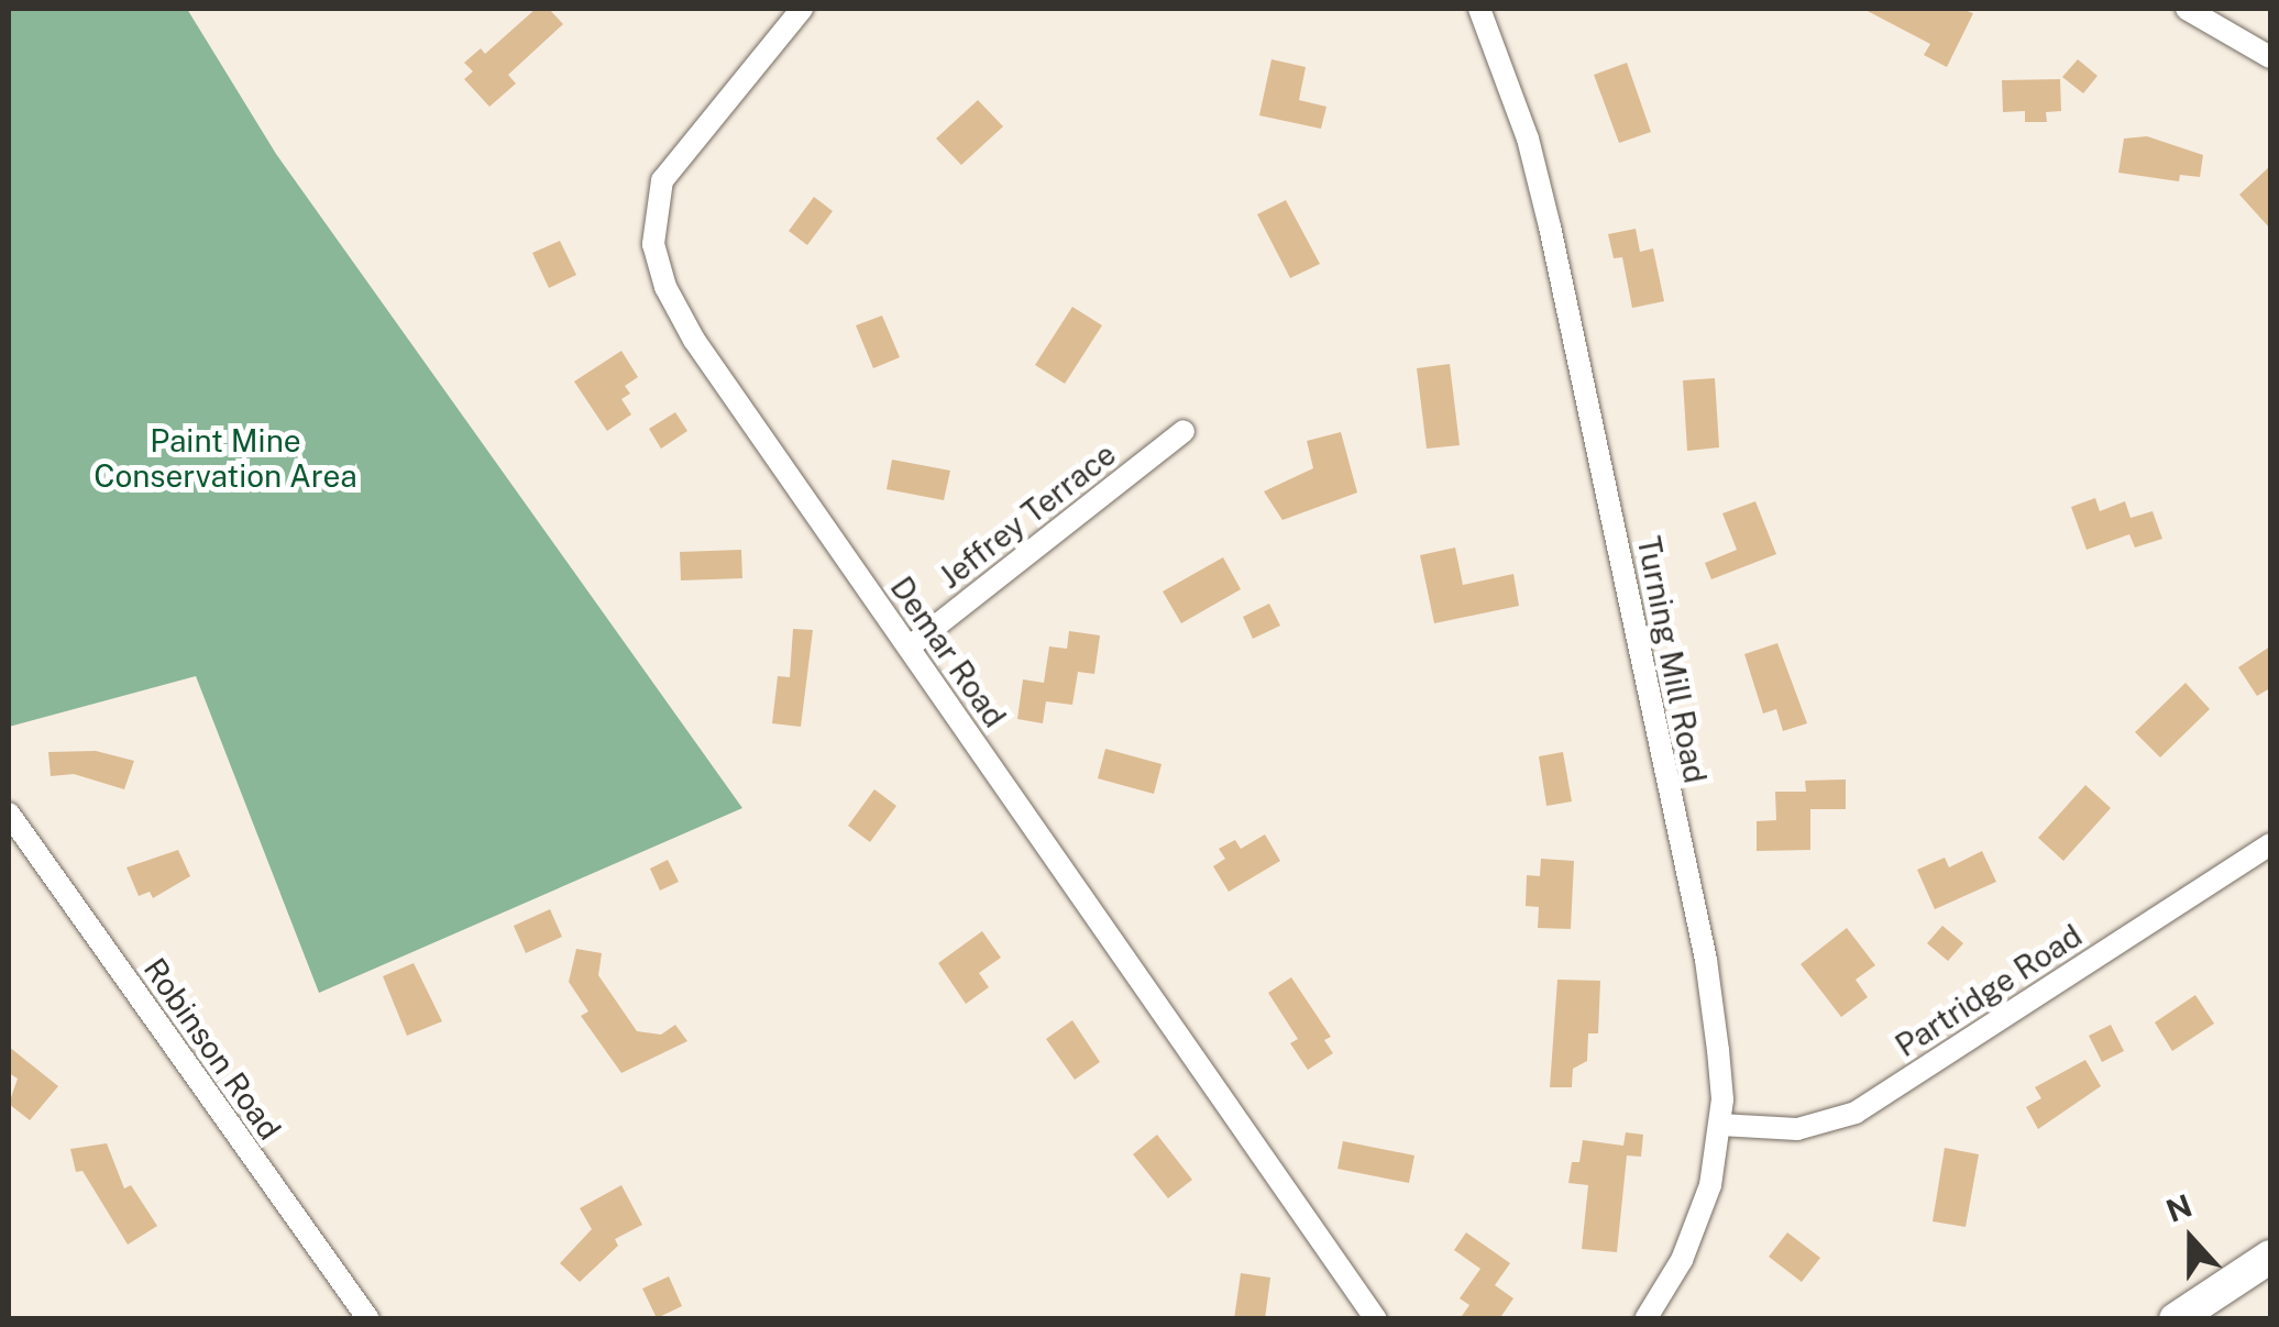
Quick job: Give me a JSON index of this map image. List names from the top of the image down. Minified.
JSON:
{"streets":{"street":["Jeffrey Terrace","Demar Road","Turning Mill Road","Partridge Road","Robinson Road"]},"crossings":[["Jeffrey Terrace","Demar Road"],["Turning Mill Road","Partridge Road"]],"parks":["Paint Mine Conservation Area"],"north":"top"}
